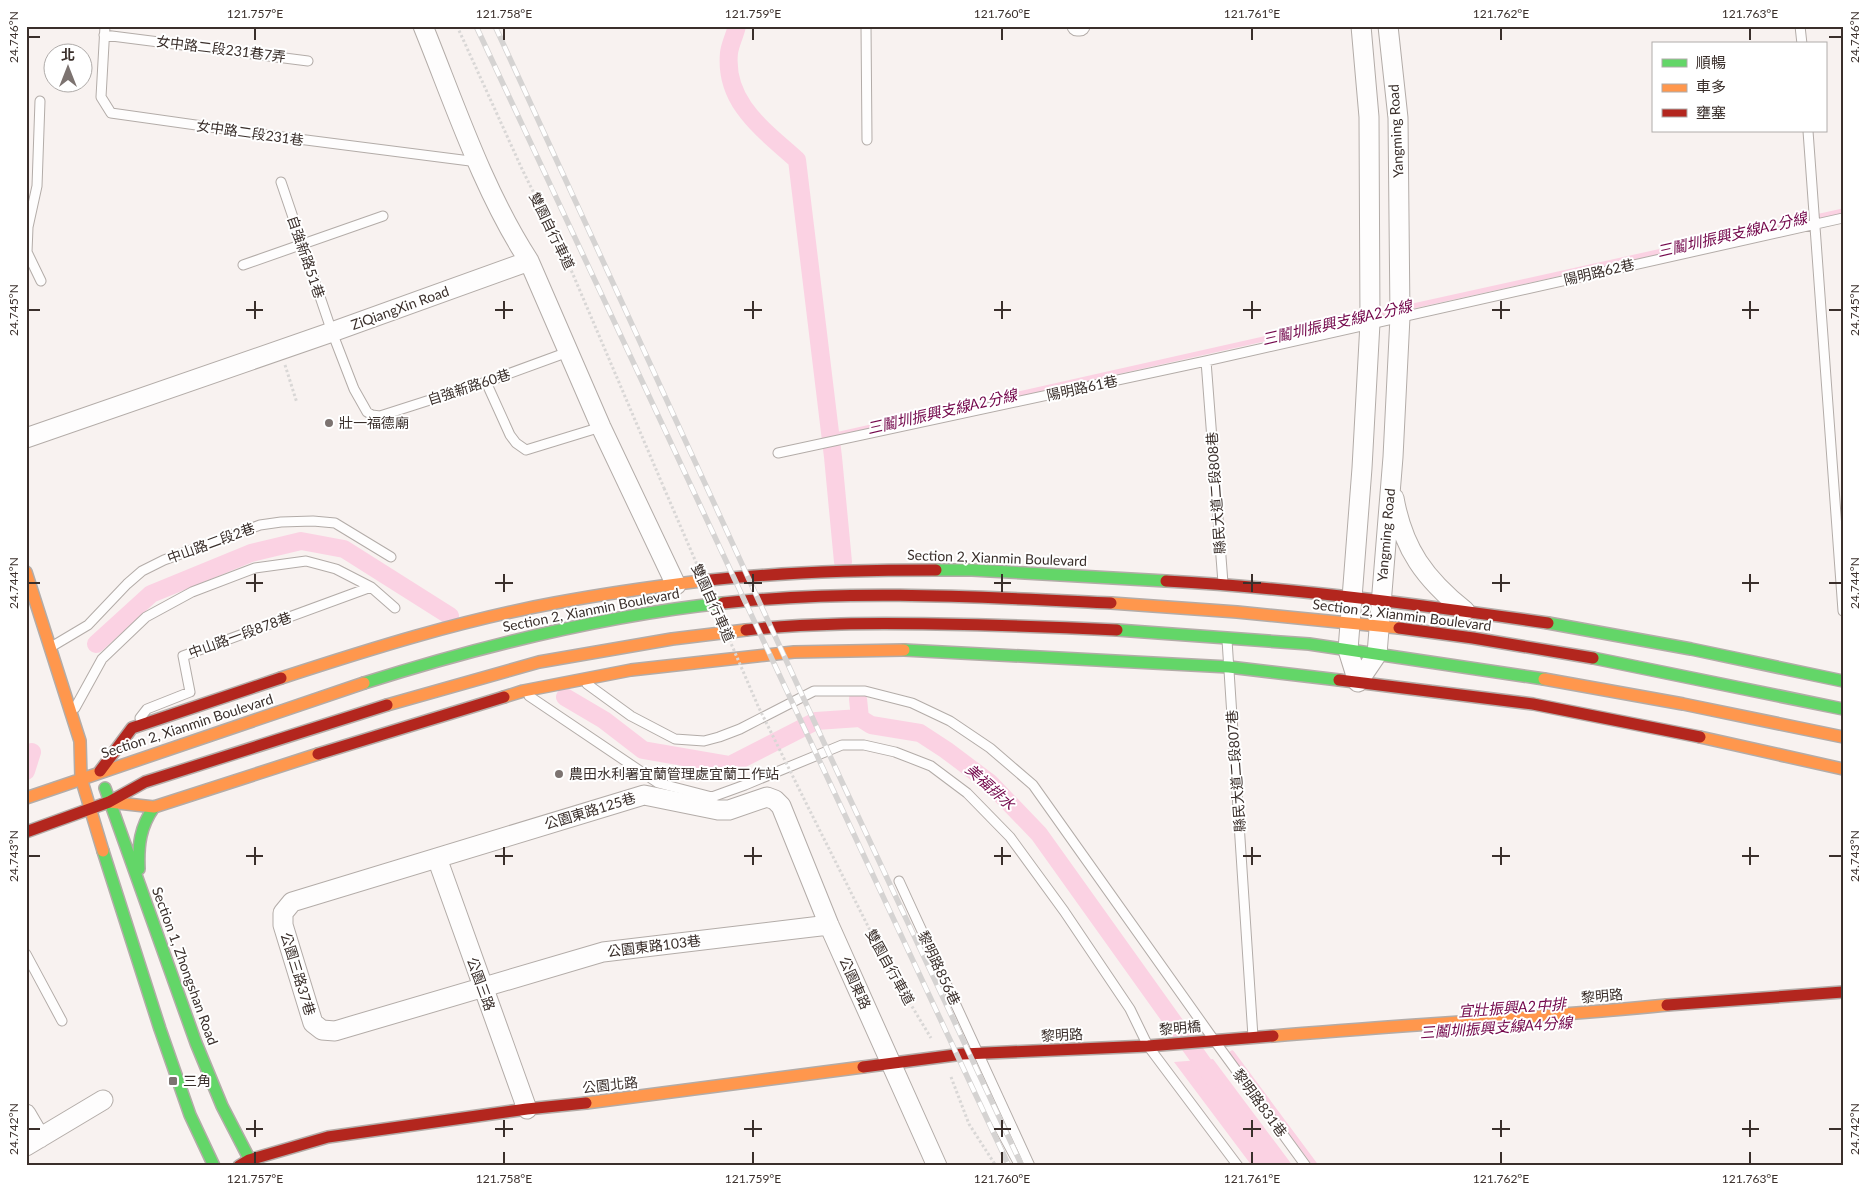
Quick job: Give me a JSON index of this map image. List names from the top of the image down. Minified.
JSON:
{"streets":{"street":["Yangming Road","ZiQiangXin Road","Section 2, Xianmin Boulevard","公園東路125巷","公園東路103巷","Section 1, Zhongshan Road","公園三路37巷","公園東路","公園三路","黎明路","黎明橋","公園北路"],"lane":["女中路二段231巷7弄","女中路二段231巷","自強新路51巷","陽明路62巷","自強新路60巷","陽明路61巷","縣民大道二段808巷","中山路二段2巷","中山路一段878巷","縣民大道二段807巷","黎明路856巷","黎明路831巷"],"path":["雙園自行車道"]},"crossings":[["女中路二段231巷7弄","女中路二段231巷"],["Yangming Road","陽明路62巷"],["Yangming Road","陽明路61巷"],["Yangming Road","Section 2, Xianmin Boulevard"],["雙園自行車道","公園北路"],["自強新路51巷","ZiQiangXin Road"],["自強新路51巷","自強新路60巷"],["陽明路62巷","陽明路61巷"],["ZiQiangXin Road","自強新路60巷"],["陽明路61巷","縣民大道二段808巷"],["縣民大道二段808巷","Section 2, Xianmin Boulevard"],["縣民大道二段808巷","縣民大道二段807巷"],["Section 2, Xianmin Boulevard","中山路一段878巷"],["Section 2, Xianmin Boulevard","Section 1, Zhongshan Road"],["縣民大道二段807巷","黎明路"],["公園東路125巷","公園三路37巷"],["公園東路125巷","公園東路"],["公園東路125巷","公園三路"],["公園東路103巷","公園三路37巷"],["公園東路103巷","公園東路"],["公園東路103巷","公園三路"],["Section 1, Zhongshan Road","公園北路"],["黎明路856巷","黎明路"],["黎明路856巷","公園北路"],["公園三路37巷","公園三路"],["公園東路","公園北路"],["公園三路","公園北路"],["黎明路","黎明橋"],["黎明路","公園北路"],["黎明路","黎明路831巷"],["黎明橋","黎明路831巷"]],"water":["三鬮圳振興支線A2分線","美福排水","宜壯振興A2中排","三鬮圳振興支線A4分線"],"places":{"other":["壯一福德廟","農田水利署宜蘭管理處宜蘭工作站"],"transit":["三角"]},"legend":["順暢","車多","壅塞"],"north":"top","coordinates":["121.757°E","121.758°E","121.759°E","121.760°E","121.761°E","121.762°E","121.763°E","24.746°N","24.745°N","24.744°N","24.743°N","24.742°N"]}
